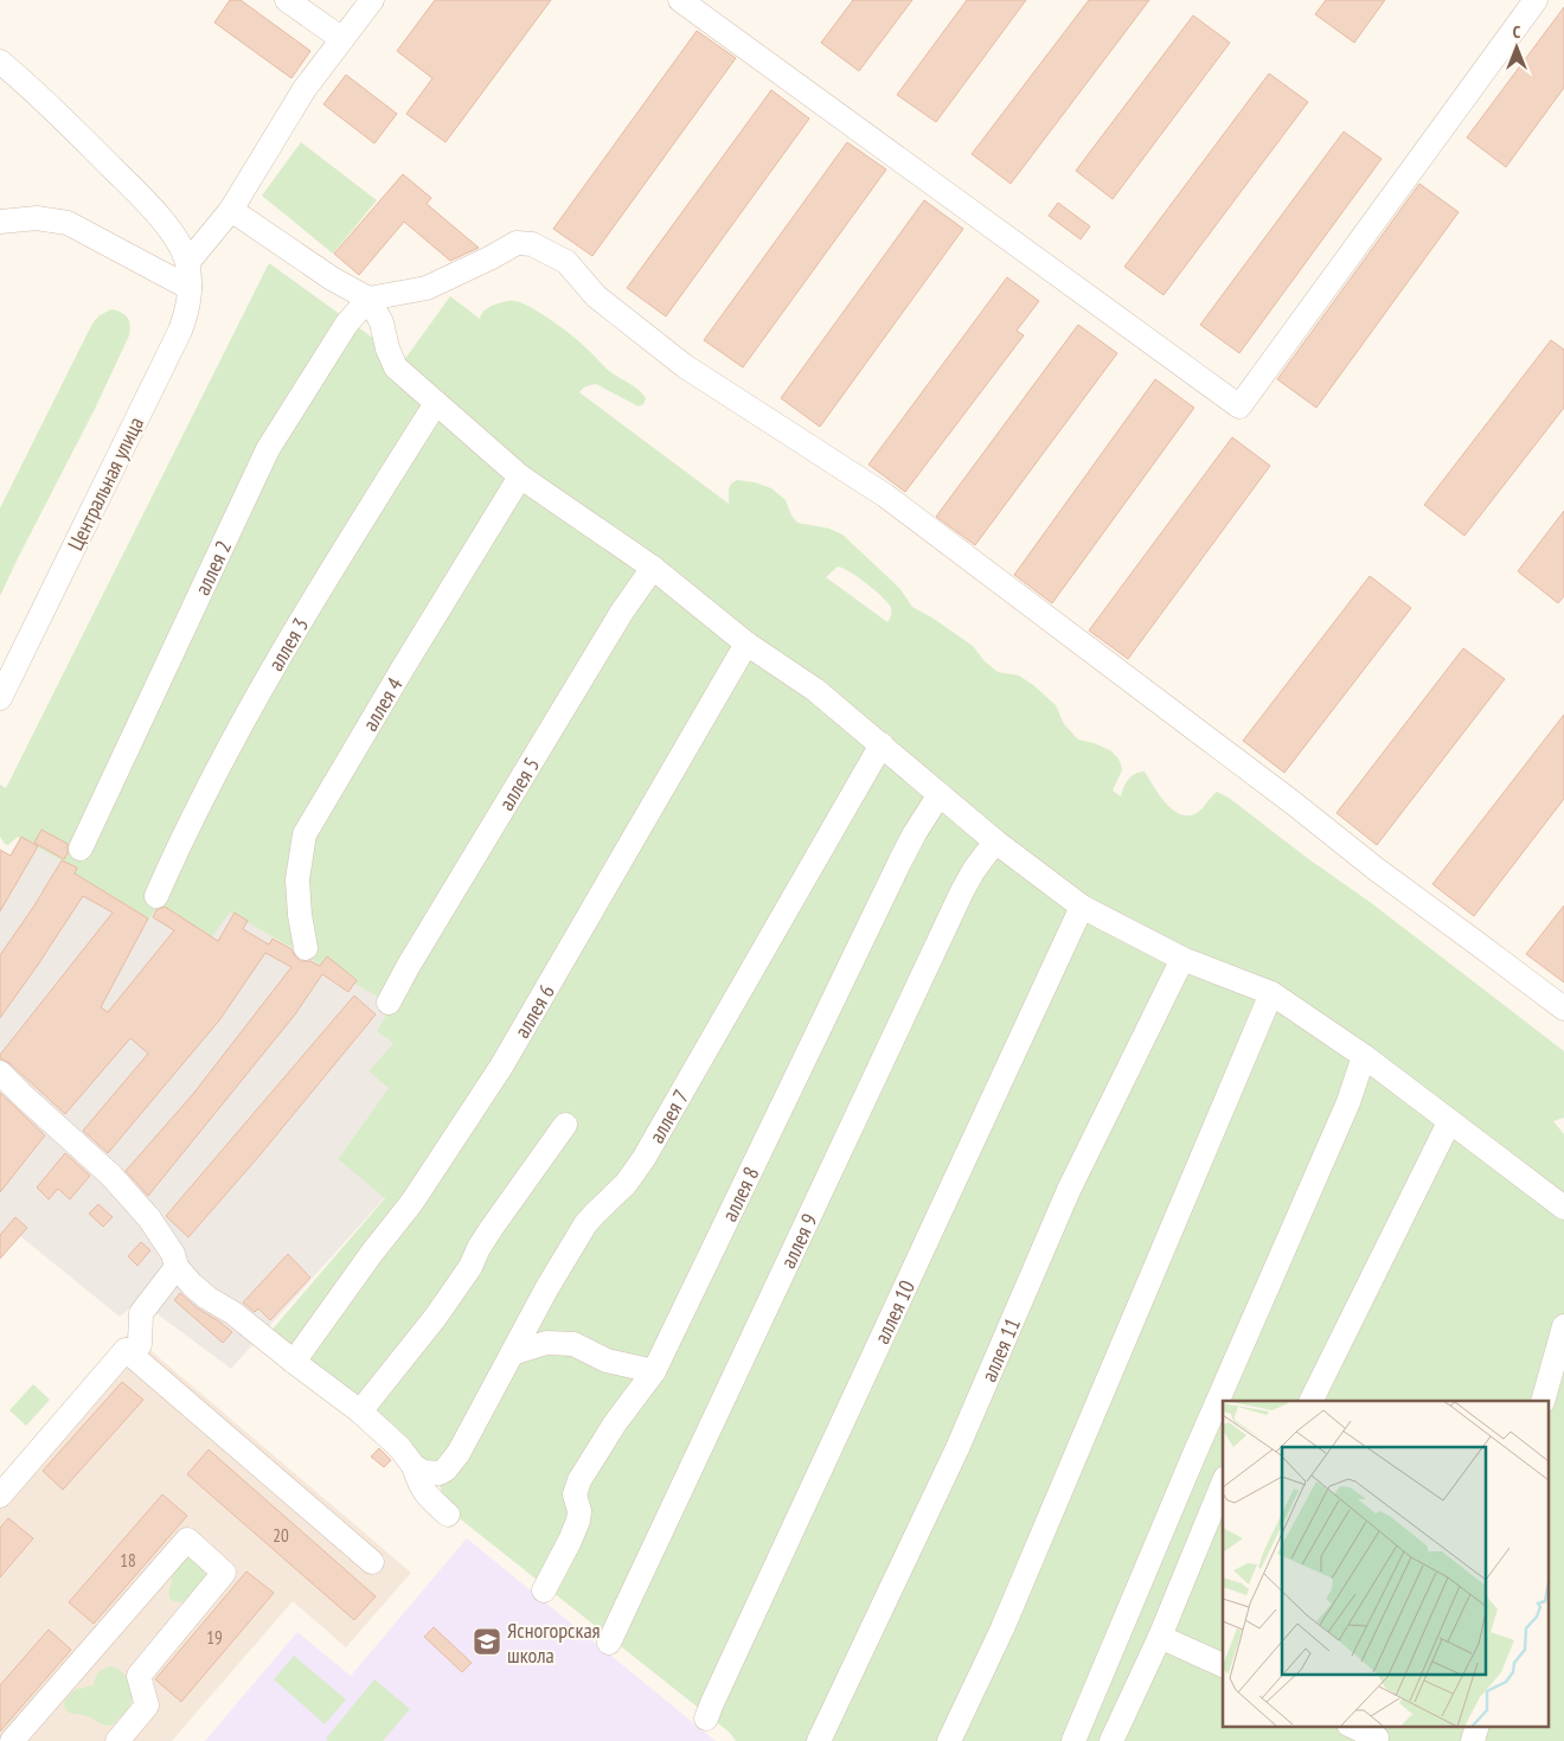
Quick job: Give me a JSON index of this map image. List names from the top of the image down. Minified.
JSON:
{"streets":{"street":["Центральная улица","аллея 2","аллея 3","аллея 4","аллея 5","аллея 6","аллея 7","аллея 8","аллея 9","аллея 10","аллея 11"]},"places":{"school or university":["Ясногорская школа"]},"house_numbers":["20","18","19"],"north":"top"}
